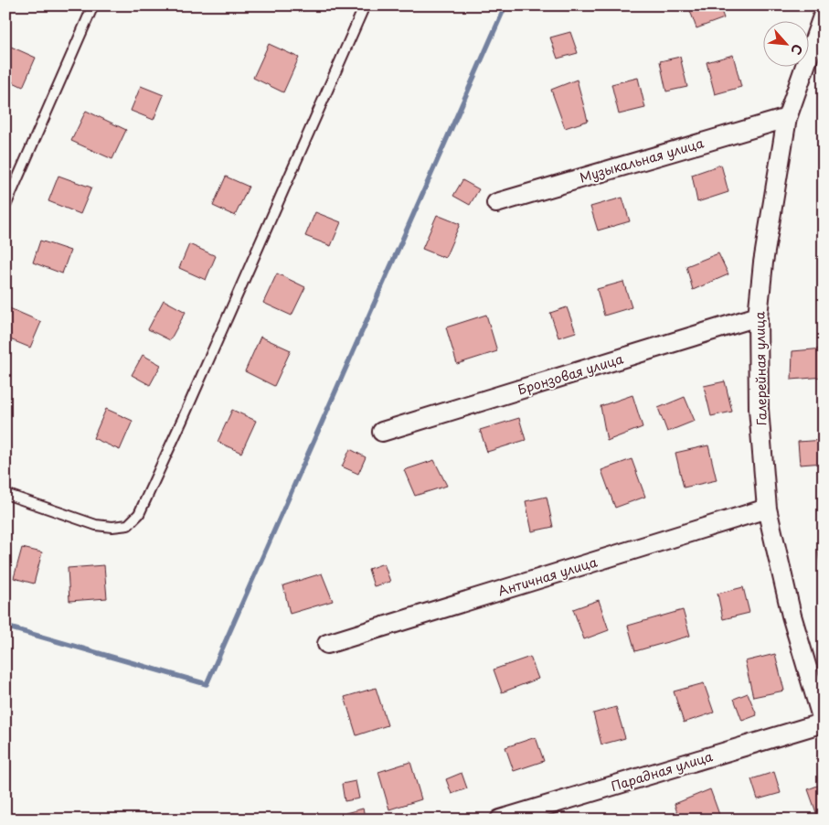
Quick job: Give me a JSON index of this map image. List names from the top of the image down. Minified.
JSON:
{"streets":{"street":["Музыкальная улица","Галерейная улица","Бронзовая улица","Античная улица","Парадная улица"]},"crossings":[["Музыкальная улица","Галерейная улица"],["Галерейная улица","Бронзовая улица"],["Галерейная улица","Античная улица"],["Галерейная улица","Парадная улица"]],"north":"bottom right"}
